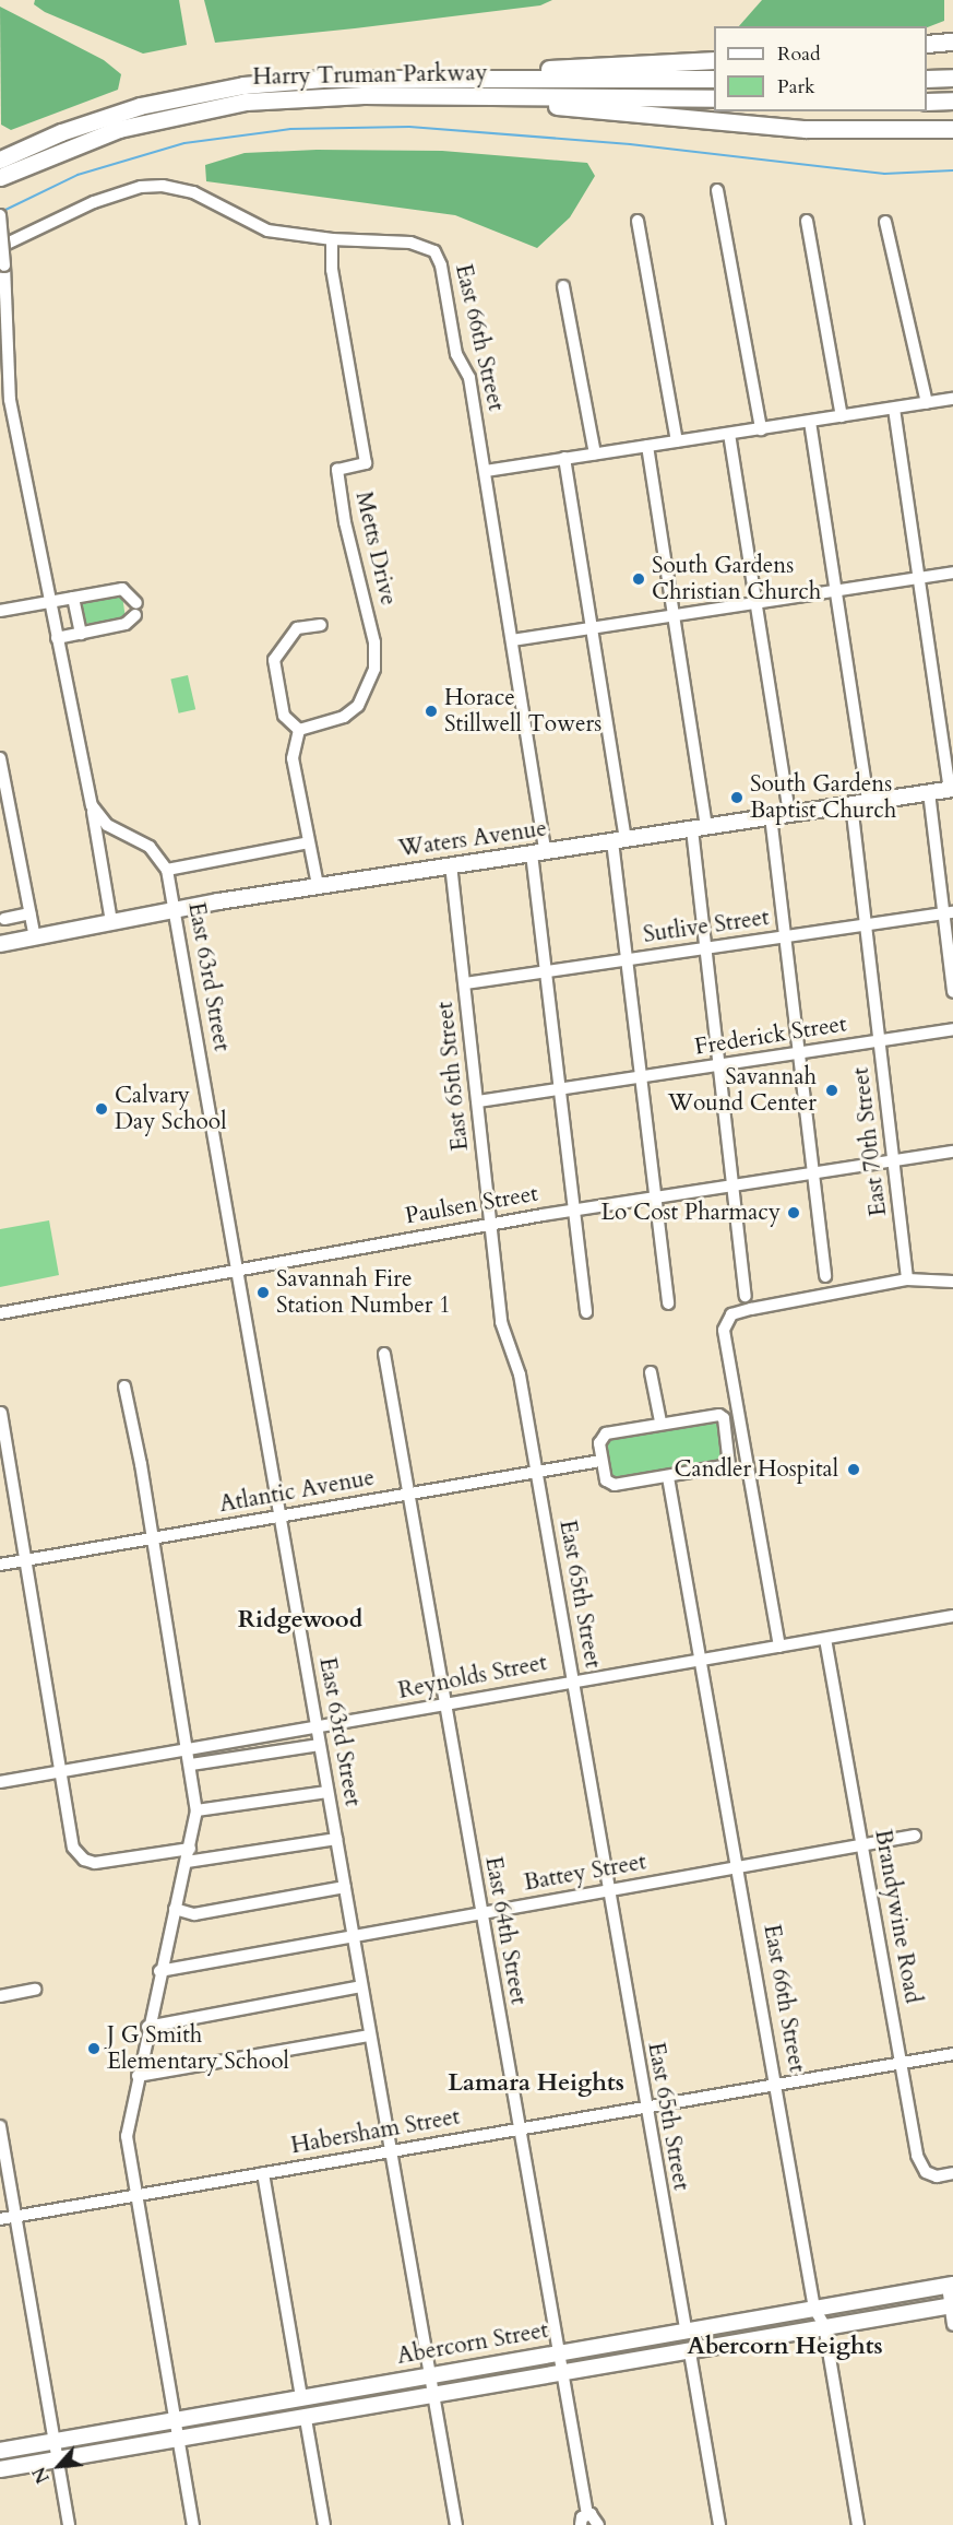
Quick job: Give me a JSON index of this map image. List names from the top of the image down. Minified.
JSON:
{"streets":{"highway":["Harry Truman Parkway"],"main road":["Waters Avenue","Abercorn Street"],"street":["East 66th Street","Metts Drive","Sutlive Street","East 63rd Street","Frederick Street","East 65th Street","East 70th Street","Paulsen Street","Atlantic Avenue","Reynolds Street","Battey Street","Brandywine Road","East 64th Street","Habersham Street"]},"crossings":[["East 66th Street","Metts Drive"],["East 66th Street","Waters Avenue"],["East 66th Street","Sutlive Street"],["East 66th Street","Frederick Street"],["East 66th Street","Paulsen Street"],["East 66th Street","Reynolds Street"],["East 66th Street","Battey Street"],["East 66th Street","Habersham Street"],["East 66th Street","Abercorn Street"],["Waters Avenue","East 63rd Street"],["Waters Avenue","East 65th Street"],["Waters Avenue","East 70th Street"],["Sutlive Street","East 65th Street"],["Sutlive Street","East 70th Street"],["East 63rd Street","Paulsen Street"],["East 63rd Street","Atlantic Avenue"],["East 63rd Street","Reynolds Street"],["East 63rd Street","Battey Street"],["East 63rd Street","Habersham Street"],["East 63rd Street","Abercorn Street"],["Frederick Street","East 65th Street"],["Frederick Street","East 70th Street"],["East 65th Street","Paulsen Street"],["East 65th Street","Atlantic Avenue"],["East 65th Street","Reynolds Street"],["East 65th Street","Battey Street"],["East 65th Street","Habersham Street"],["East 65th Street","Abercorn Street"],["East 70th Street","Paulsen Street"],["Atlantic Avenue","East 64th Street"],["Reynolds Street","Brandywine Road"],["Reynolds Street","East 64th Street"],["Battey Street","Brandywine Road"],["Battey Street","East 64th Street"],["Brandywine Road","Habersham Street"],["East 64th Street","Habersham Street"],["East 64th Street","Abercorn Street"]],"districts":["Ridgewood","Lamara Heights","Abercorn Heights"],"places":["South Gardens Christian Church","Horace Stillwell Towers","South Gardens Baptist Church","Savannah Wound Center","Calvary Day School","Lo Cost Pharmacy","Savannah Fire Station Number 1","Candler Hospital","J G Smith Elementary School"],"legend":["Road","Park"],"north":"bottom left"}
